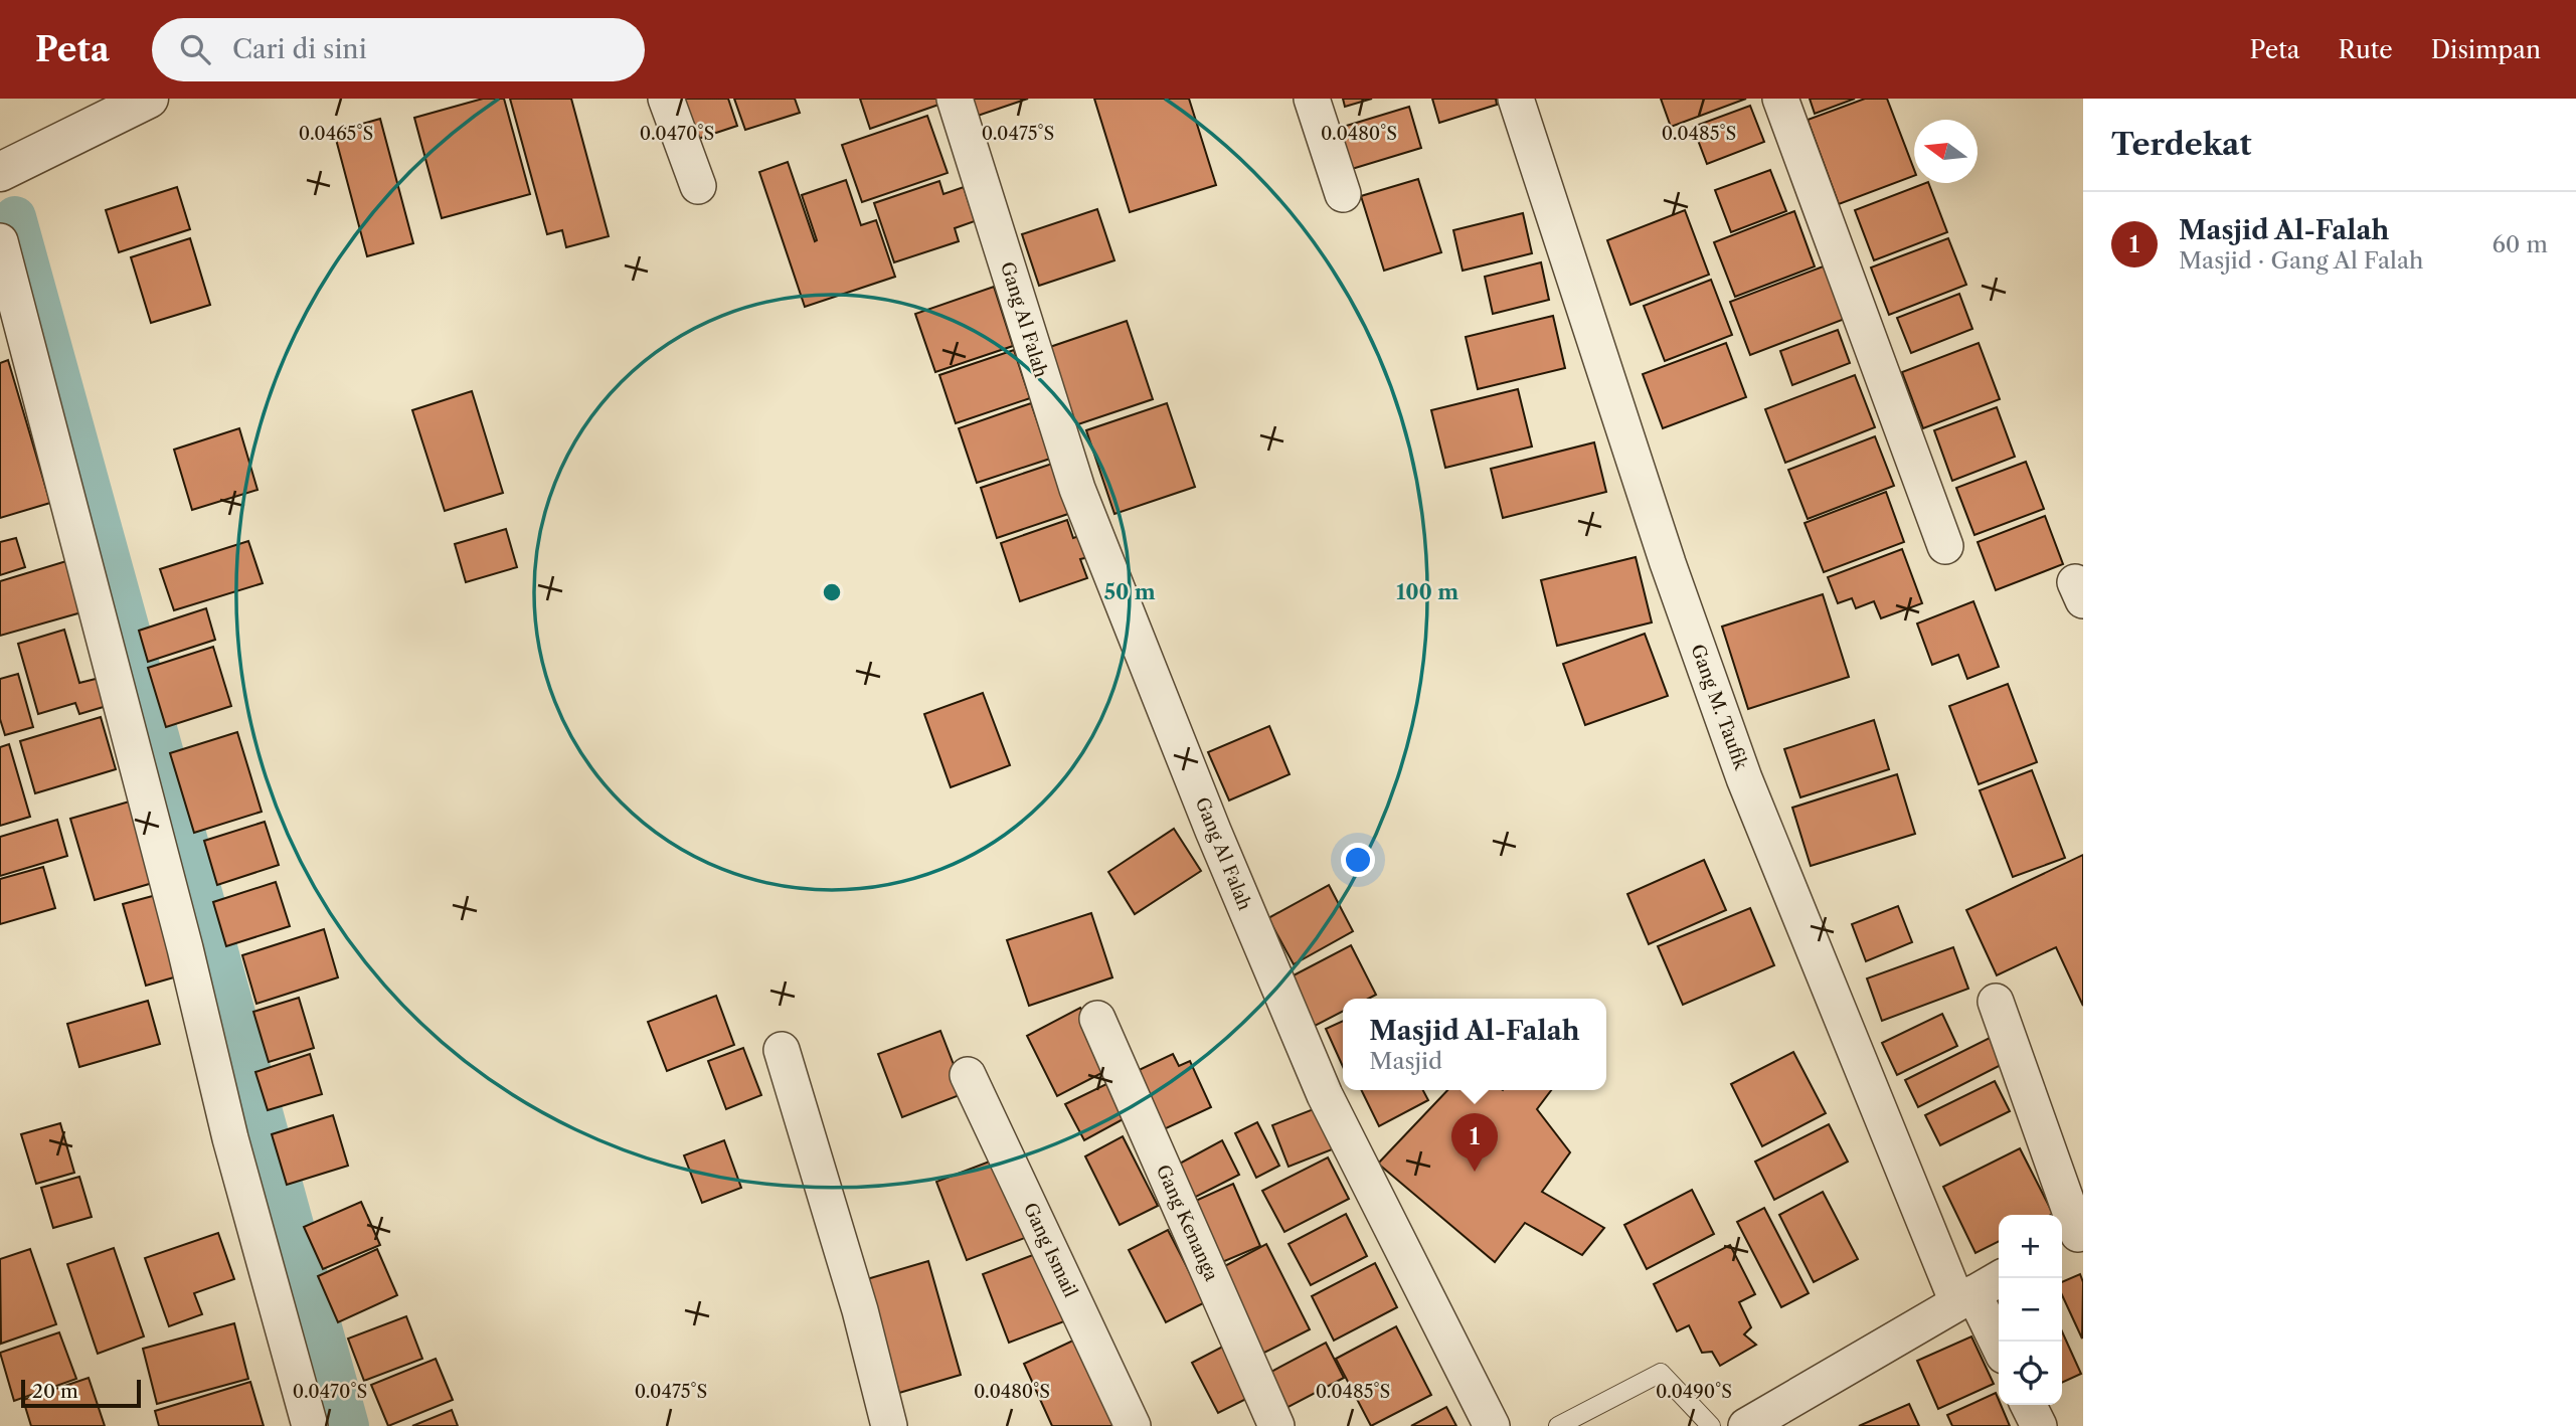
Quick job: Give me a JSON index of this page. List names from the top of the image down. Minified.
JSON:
{"streets":{"street":["Gang Al Falah","Gang M. Taufik","Gang Kenanga","Gang Ismail"]},"scale_bar":"20 m","north":"left","page":{"header":"Peta","search":"Cari di sini","nav":["Peta","Rute","Disimpan"],"heading":"Terdekat","list":[{"mark":"1","name":"Masjid Al-Falah","note":"Masjid · Gang Al Falah","value":"60 m"}],"popup":["Masjid Al-Falah","Masjid"],"pins":"1","map_buttons":["+","−"],"scale":"20 m"},"coordinates":["0.0465°S","0.0470°S","0.0475°S","0.0480°S","0.0485°S","0.0490°S"],"rings":["50 m","100 m"]}
